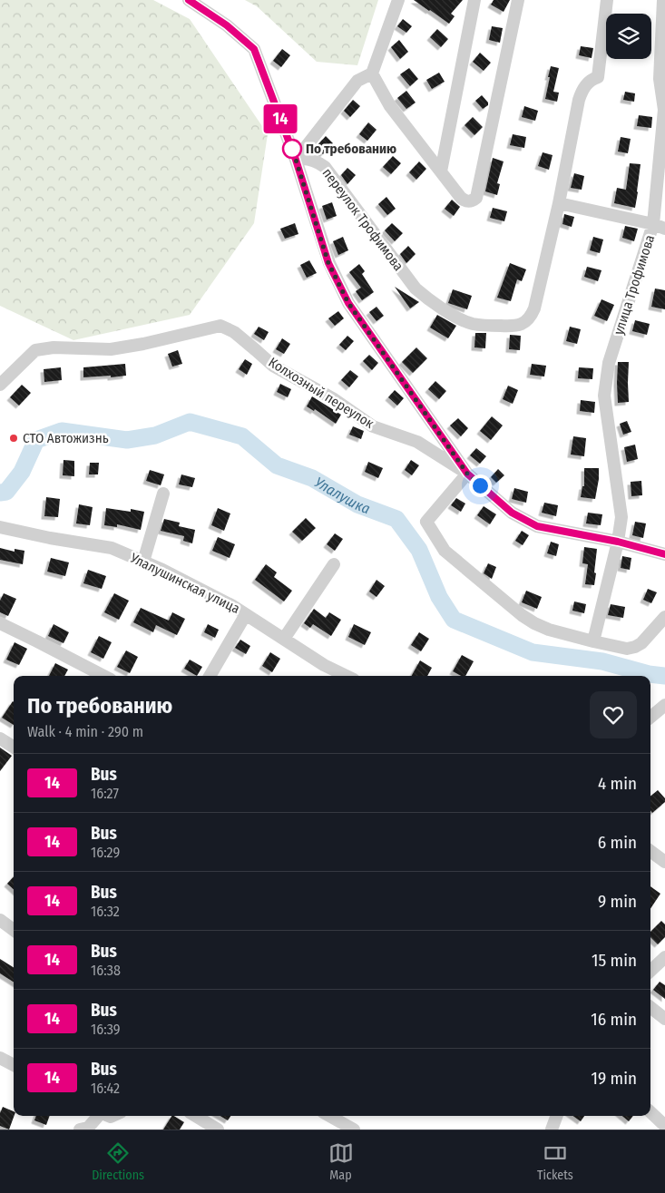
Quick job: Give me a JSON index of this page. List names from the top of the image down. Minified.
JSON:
{"streets":{"street":["переулок Трофимова","улица Трофимова","Колхозный переулок","Улалушинская улица"]},"water":["Улалушка"],"places":["По требованию","СТО Автожизнь"],"lines":["bus line 14"],"page":{"on_map":"14","heading":["По требованию","Walk · 4 min · 290 m"],"list":[{"mark":"14","name":"Bus","note":"16:27","value":"4 min"},{"mark":"14","name":"Bus","note":"16:29","value":"6 min"},{"mark":"14","name":"Bus","note":"16:32","value":"9 min"},{"mark":"14","name":"Bus","note":"16:38","value":"15 min"},{"mark":"14","name":"Bus","note":"16:39","value":"16 min"},{"mark":"14","name":"Bus","note":"16:42","value":"19 min"}],"tabs":["Directions","Map","Tickets"]}}
